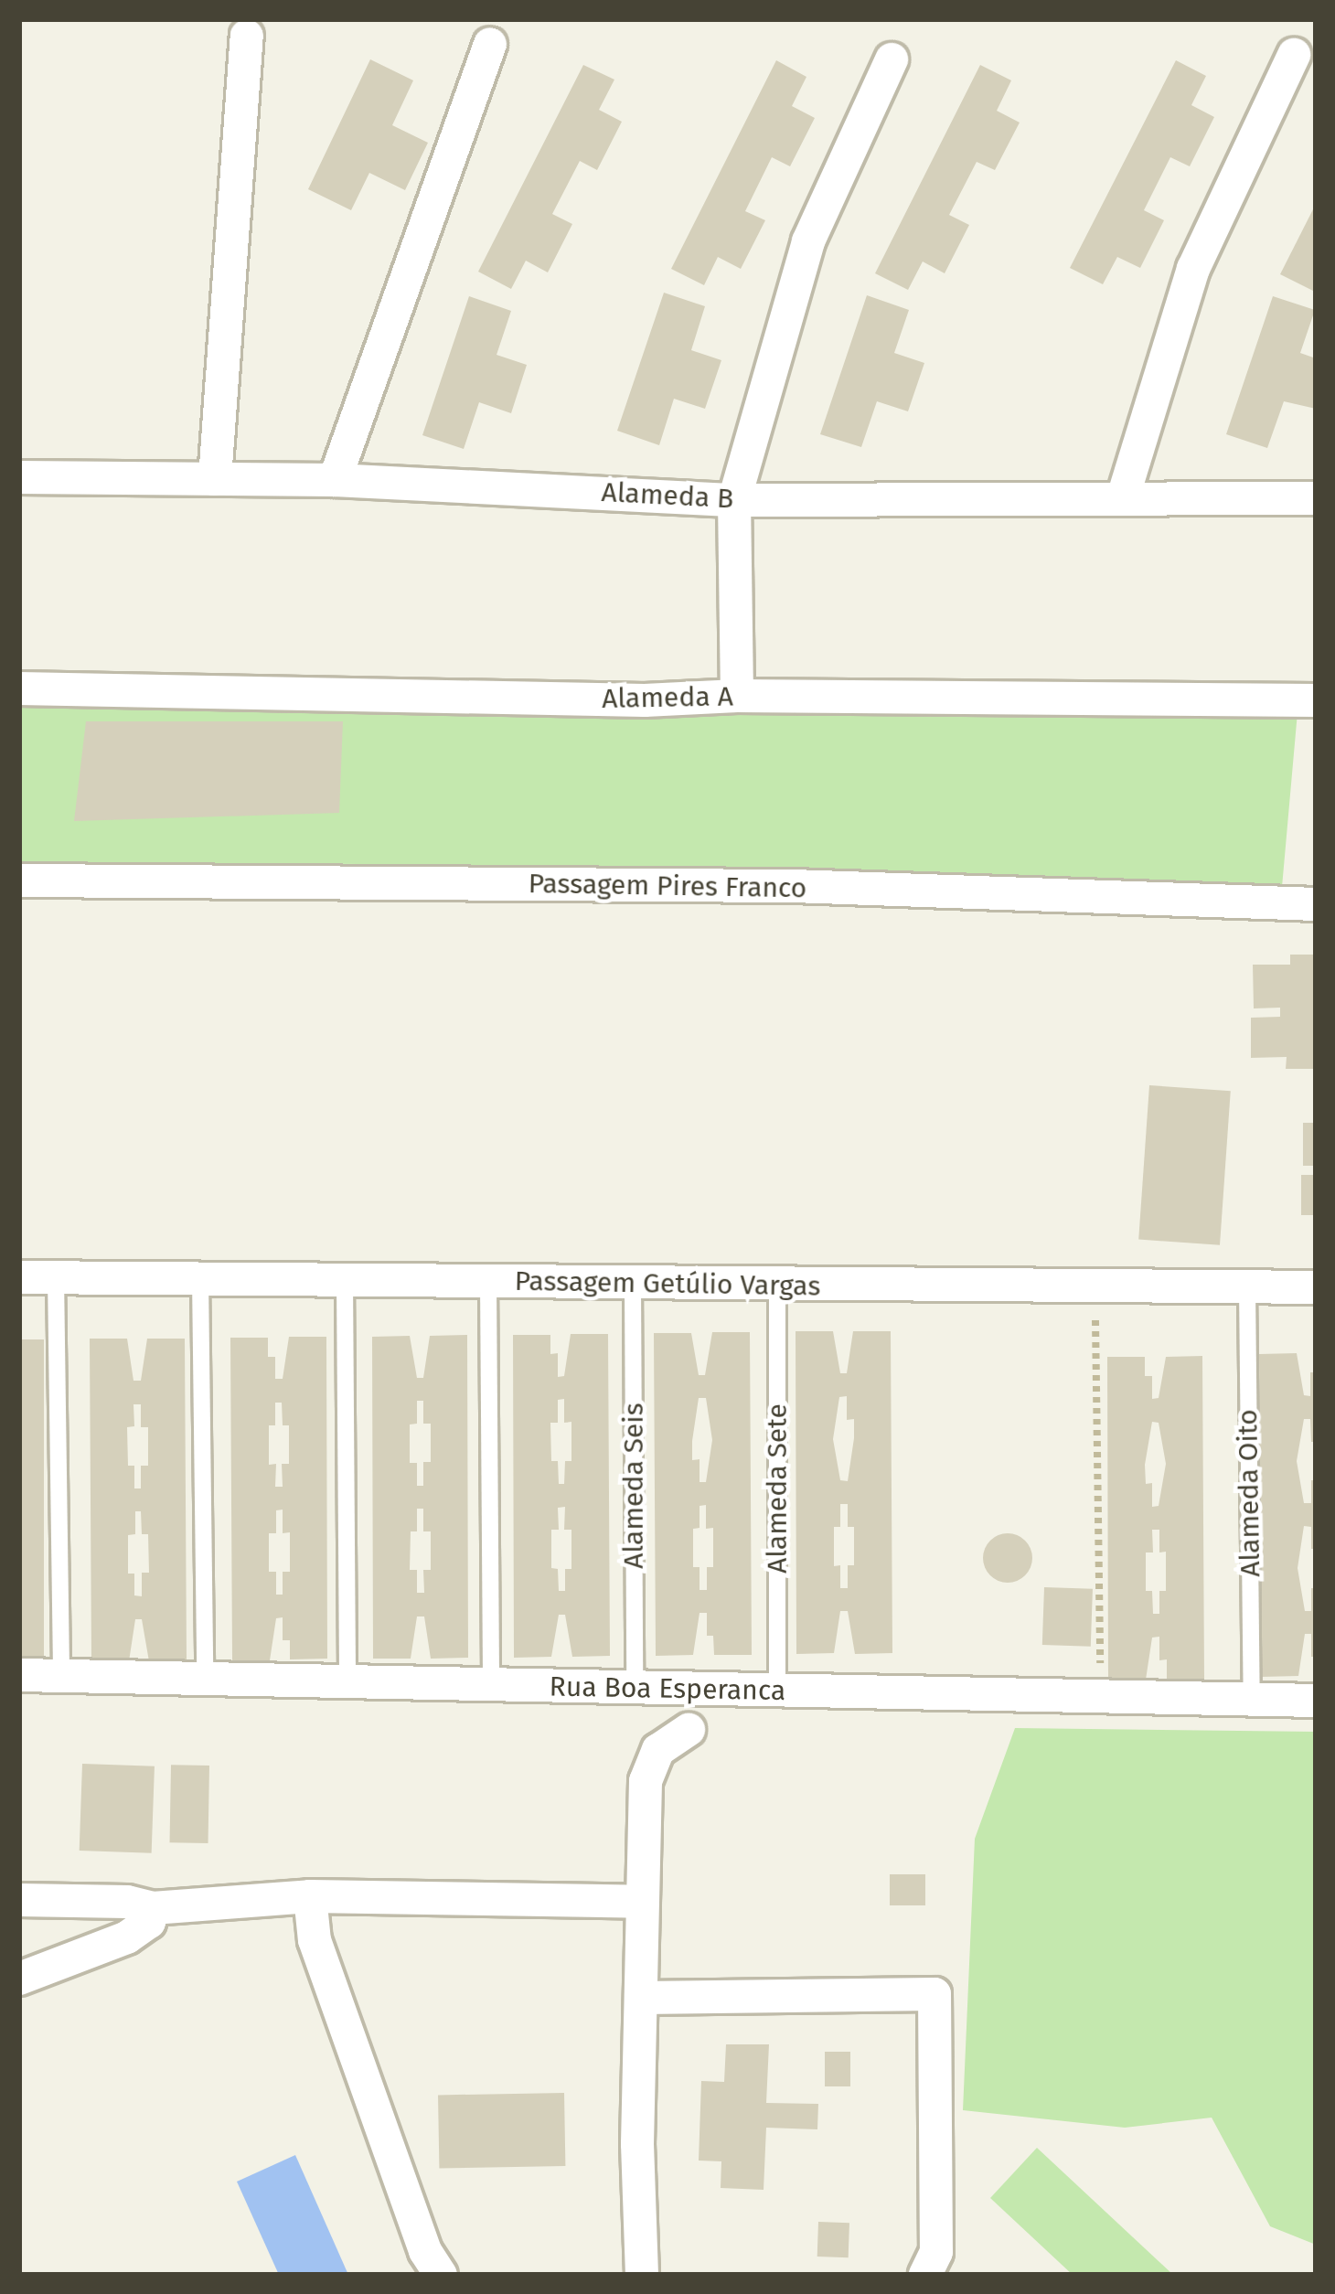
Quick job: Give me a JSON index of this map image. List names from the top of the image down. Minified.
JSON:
{"streets":{"street":["Alameda B","Alameda A","Passagem Pires Franco","Passagem Getúlio Vargas","Rua Boa Esperanca"],"lane":["Alameda Seis","Alameda Sete","Alameda Oito"]},"crossings":[["Passagem Getúlio Vargas","Alameda Seis"],["Passagem Getúlio Vargas","Alameda Sete"],["Passagem Getúlio Vargas","Alameda Oito"],["Alameda Seis","Rua Boa Esperanca"],["Alameda Sete","Rua Boa Esperanca"],["Alameda Oito","Rua Boa Esperanca"]]}
